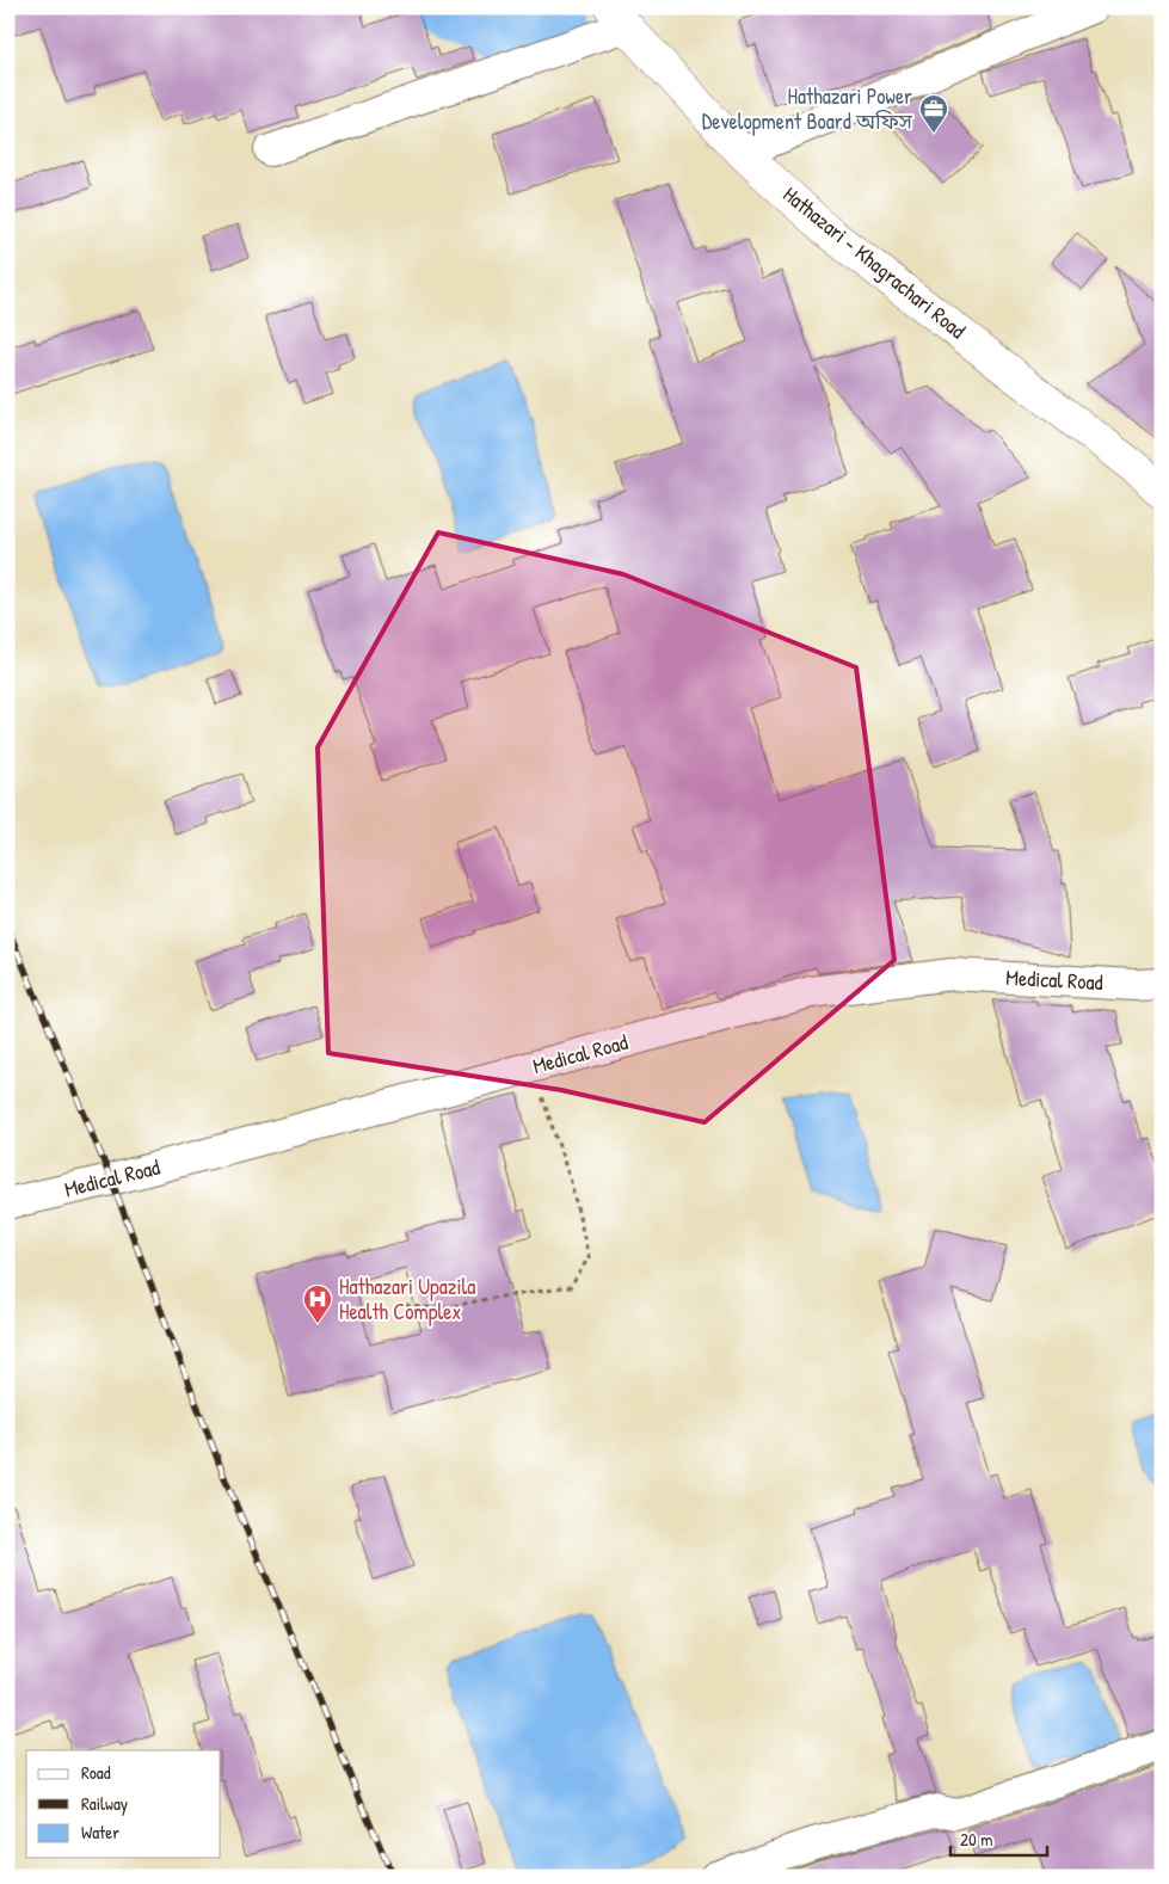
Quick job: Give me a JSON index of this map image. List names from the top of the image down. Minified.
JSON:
{"streets":{"main road":["Hathazari - Khagrachari Road"],"street":["Medical Road"]},"places":{"office":["Hathazari Power Development Board অফিস"],"hospital":["Hathazari Upazila Health Complex"]},"legend":["Road","Railway","Water"],"scale_bar":"20 m"}
